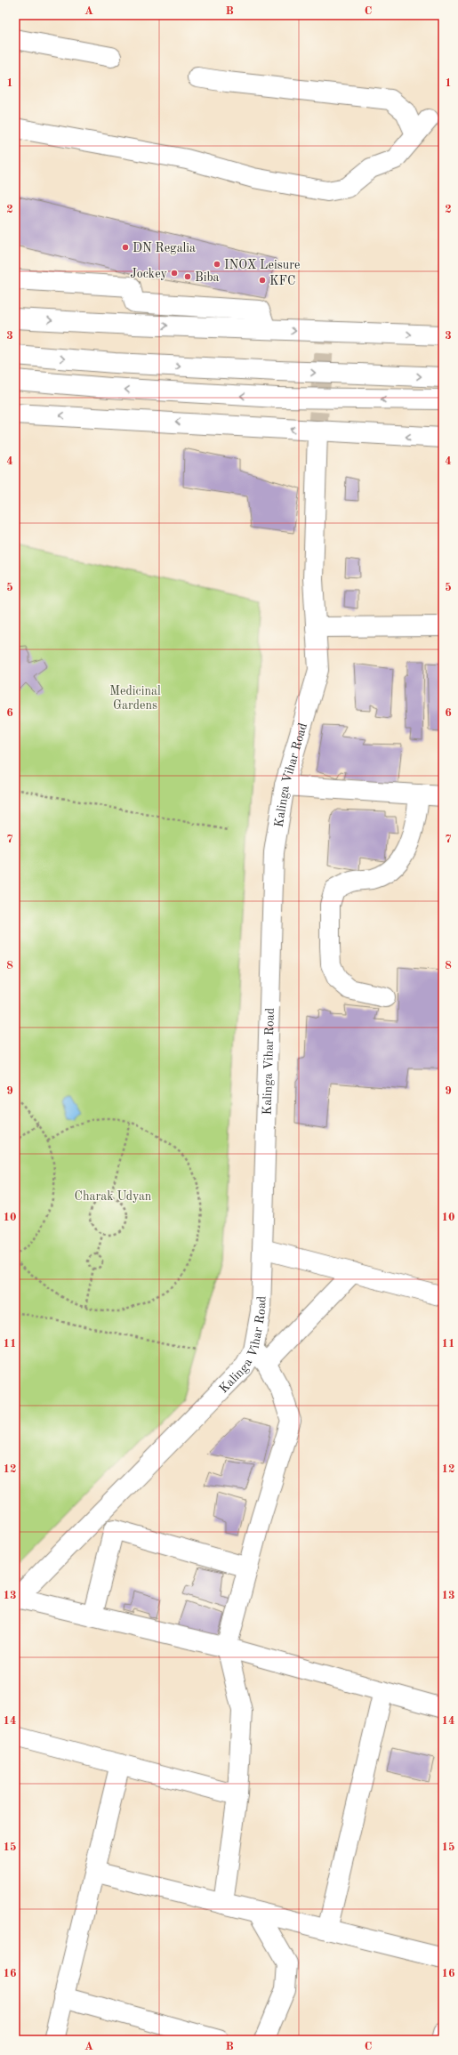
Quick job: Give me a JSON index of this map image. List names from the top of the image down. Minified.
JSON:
{"streets":{"main road":["Kalinga Vihar Road"]},"parks":["Medicinal Gardens","Charak Udyan"],"places":["DN Regalia","INOX Leisure","Jockey","Biba","KFC"],"grid":{"columns":["A","B","C"],"rows":["1","2","3","4","5","6","7","8","9","10","11","12","13","14","15","16"]}}
